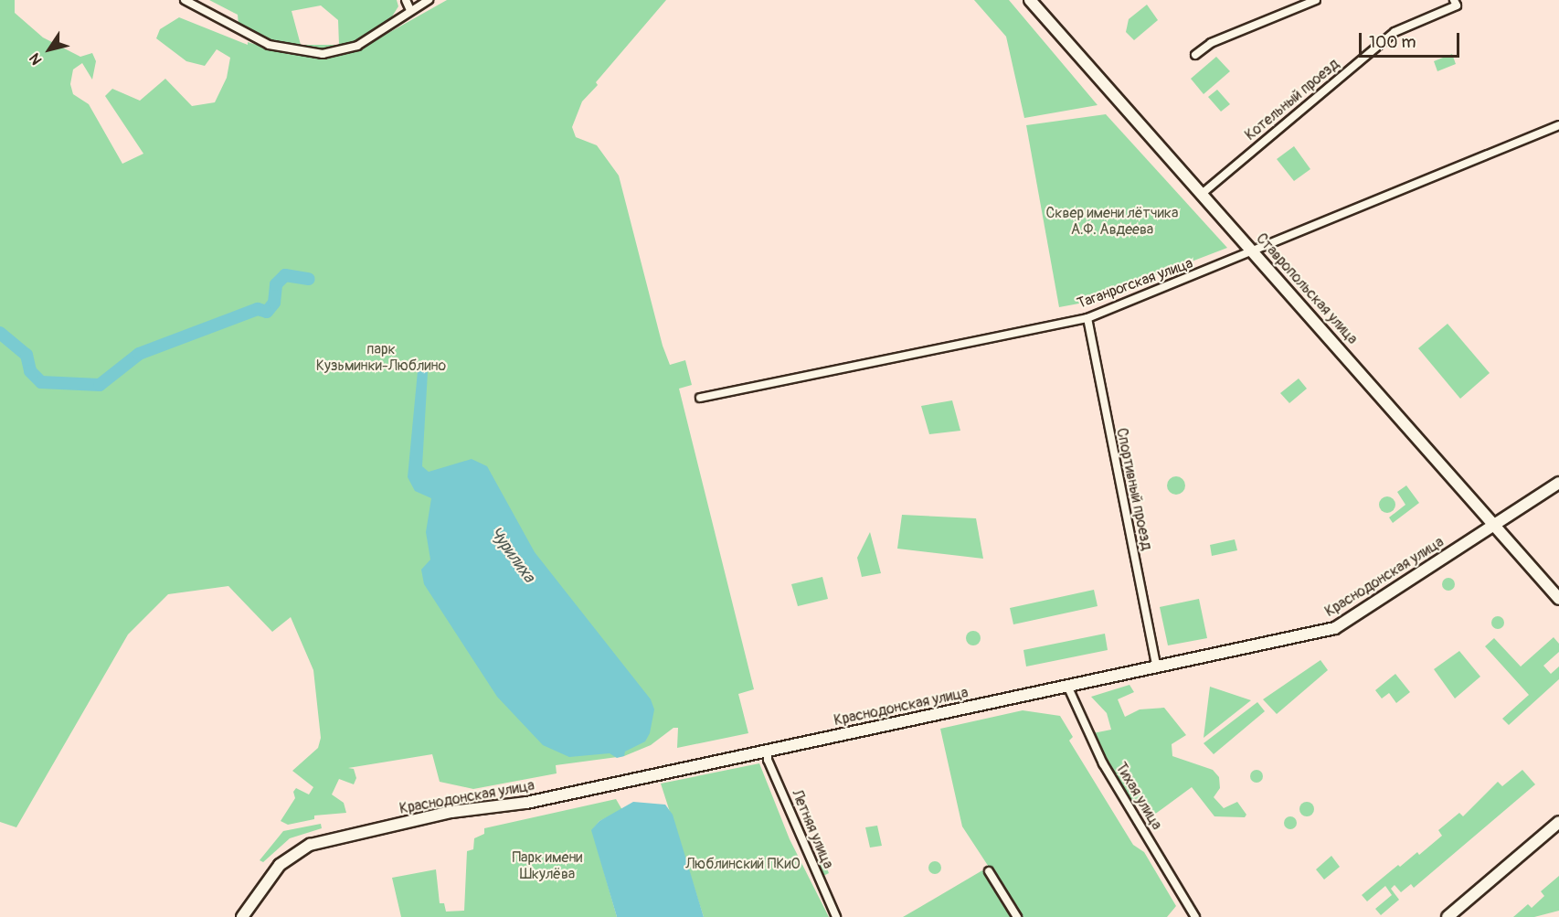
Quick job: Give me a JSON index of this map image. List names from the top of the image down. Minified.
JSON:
{"streets":{"main road":["Ставропольская улица","Краснодонская улица"],"street":["Котельный проезд","Таганрогская улица","Спортивный проезд","Тихая улица","Летняя улица"]},"crossings":[["Котельный проезд","Ставропольская улица"],["Таганрогская улица","Ставропольская улица"],["Таганрогская улица","Спортивный проезд"],["Ставропольская улица","Краснодонская улица"],["Спортивный проезд","Краснодонская улица"],["Краснодонская улица","Тихая улица"],["Краснодонская улица","Летняя улица"]],"water":["Чурилиха"],"parks":["Сквер имени лётчика А.Ф. Авдеева","парк Кузьминки-Люблино","Парк имени Шкулёва","Люблинский ПКиО"],"scale_bar":"100 m","north":"bottom left"}
